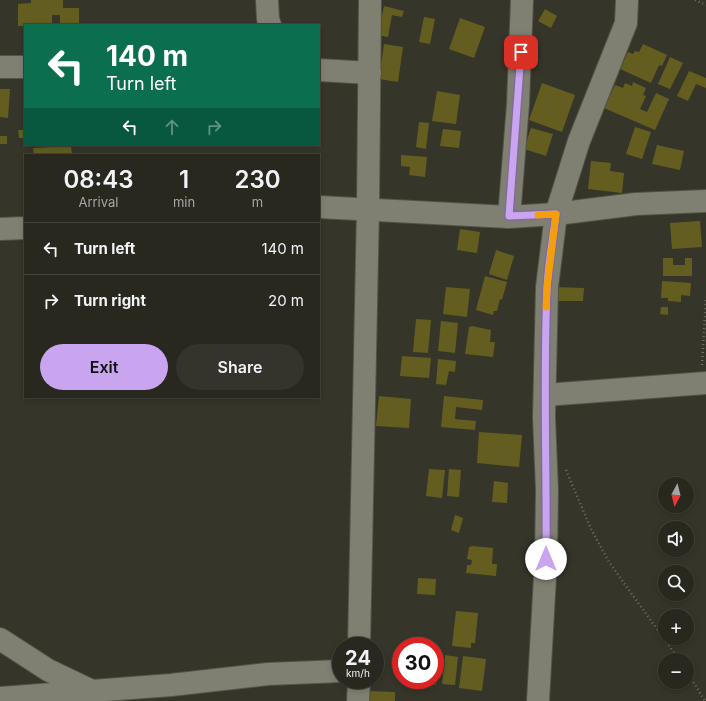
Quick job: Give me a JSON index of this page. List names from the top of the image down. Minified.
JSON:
{"north":"bottom","page":{"turn":["140 m","Turn left"],"eta":["08:43","Arrival","1","min","230","m"],"list":[{"name":"Turn left","value":"140 m"},{"name":"Turn right","value":"20 m"}],"buttons":["Exit","Share"],"map_buttons":["+","−"],"speed":"24 km/h","limit":"30"}}
